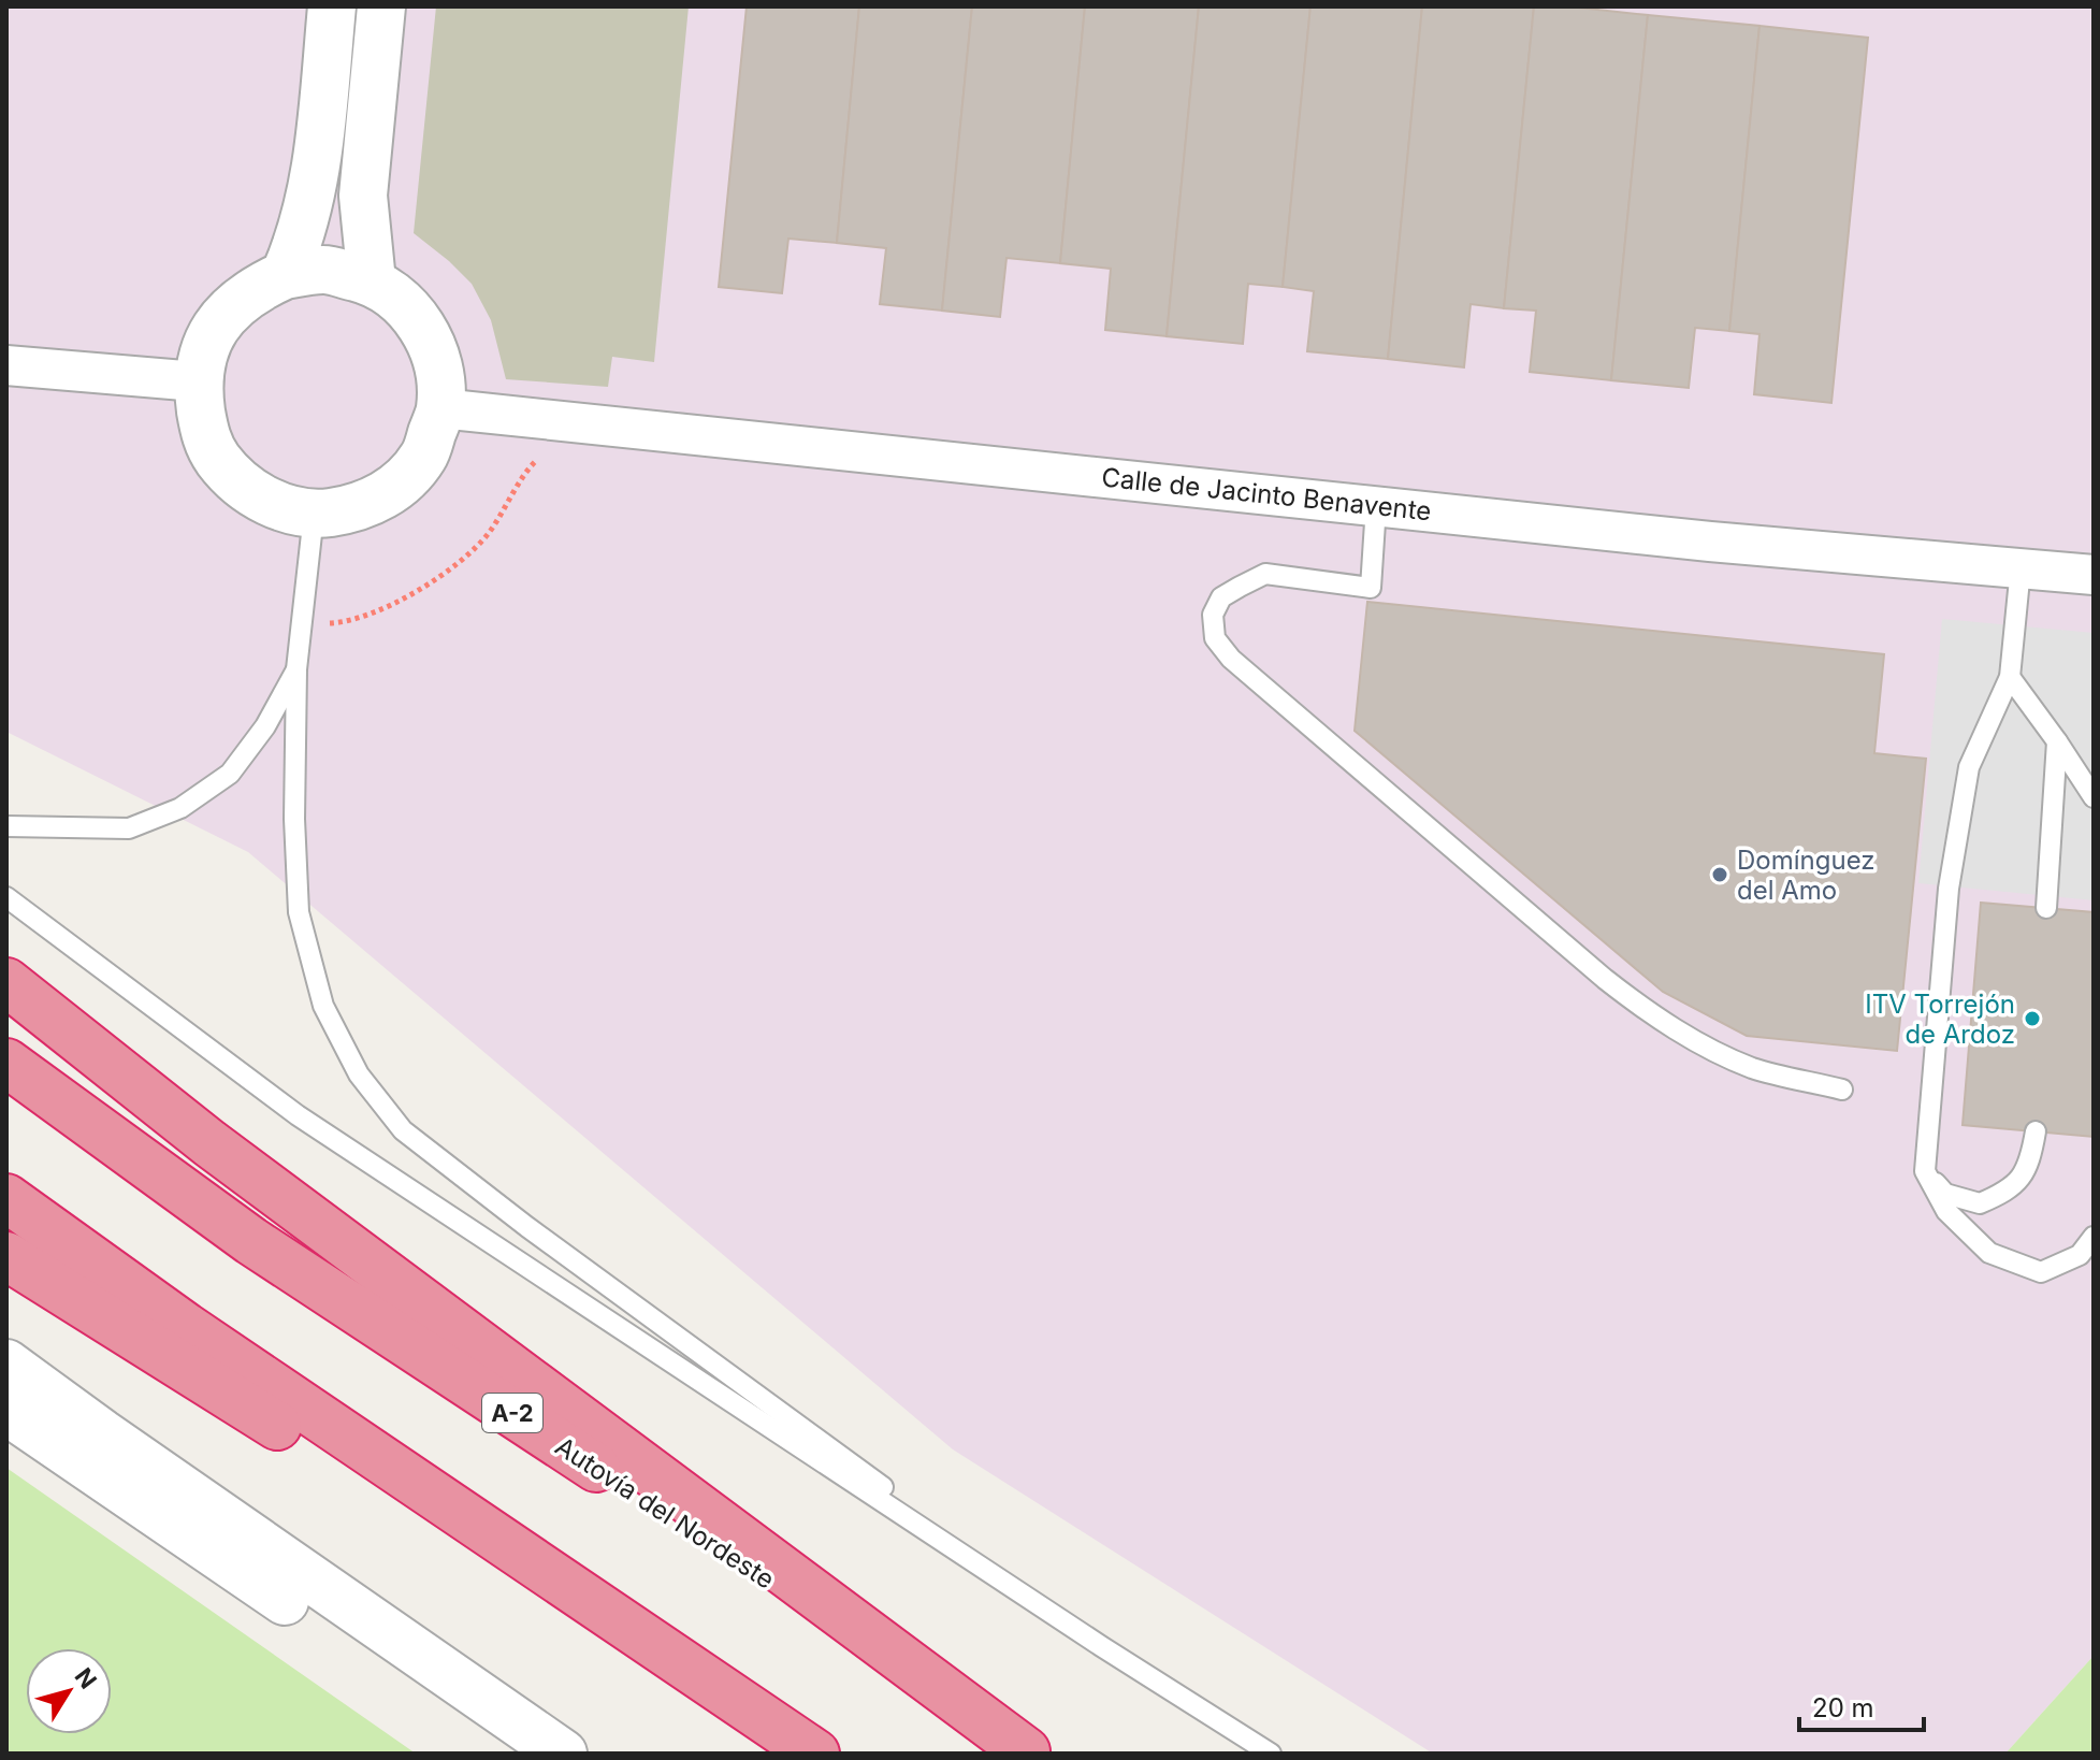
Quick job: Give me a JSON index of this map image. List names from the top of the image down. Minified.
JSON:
{"streets":{"highway":["A-2","Autovía del Nordeste"],"street":["Calle de Jacinto Benavente"]},"places":["Domínguez del Amo","ITV Torrejón de Ardoz"],"scale_bar":"20 m","north":"top right"}
